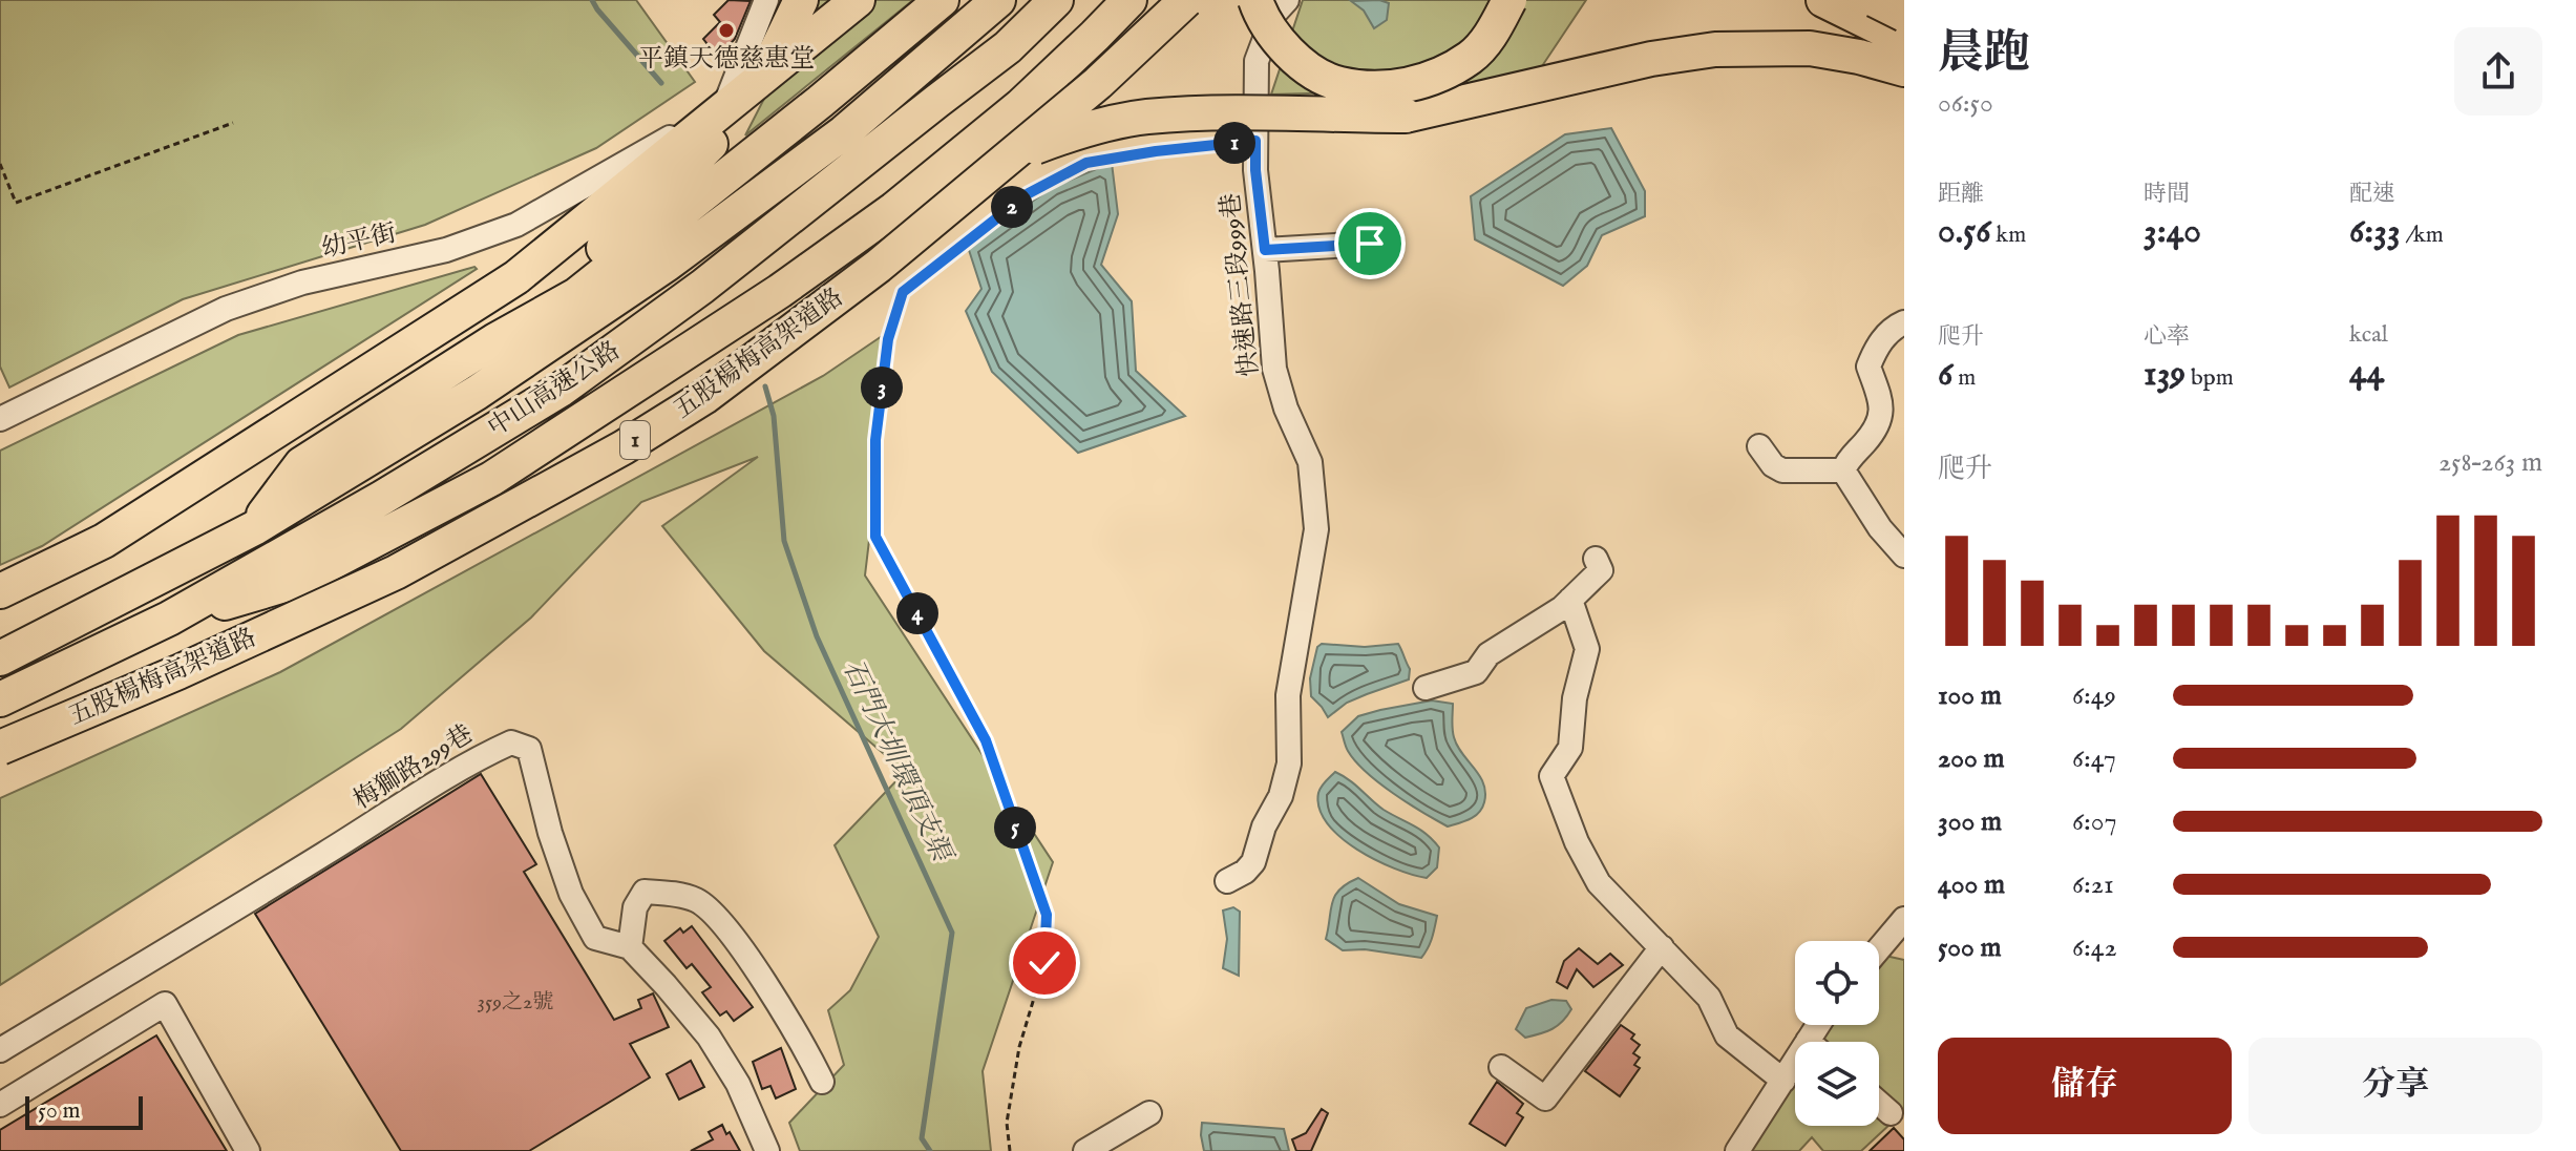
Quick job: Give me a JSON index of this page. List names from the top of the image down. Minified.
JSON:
{"streets":{"highway":["五股楊梅高架道路","中山高速公路","1"],"street":["幼平街","快速路三段999巷","梅獅路299巷"]},"water":["石門大圳環頂支渠"],"places":["平鎮天德慈惠堂"],"house_numbers":["359之2號"],"scale_bar":"50 m","page":{"heading":["晨跑","06:50"],"pins":["1","2","3","4","5"],"stats":[["距離","0.56 km"],["時間","3:40"],["配速","6:33 /km"],["爬升","6 m"],["心率","139 bpm"],["kcal","44"]],"chart":["爬升","258–263 m"],"list":[{"name":"100 m","note":"6:49"},{"name":"200 m","note":"6:47"},{"name":"300 m","note":"6:07"},{"name":"400 m","note":"6:21"},{"name":"500 m","note":"6:42"}],"buttons":["儲存","分享"],"scale":"50 m"}}
